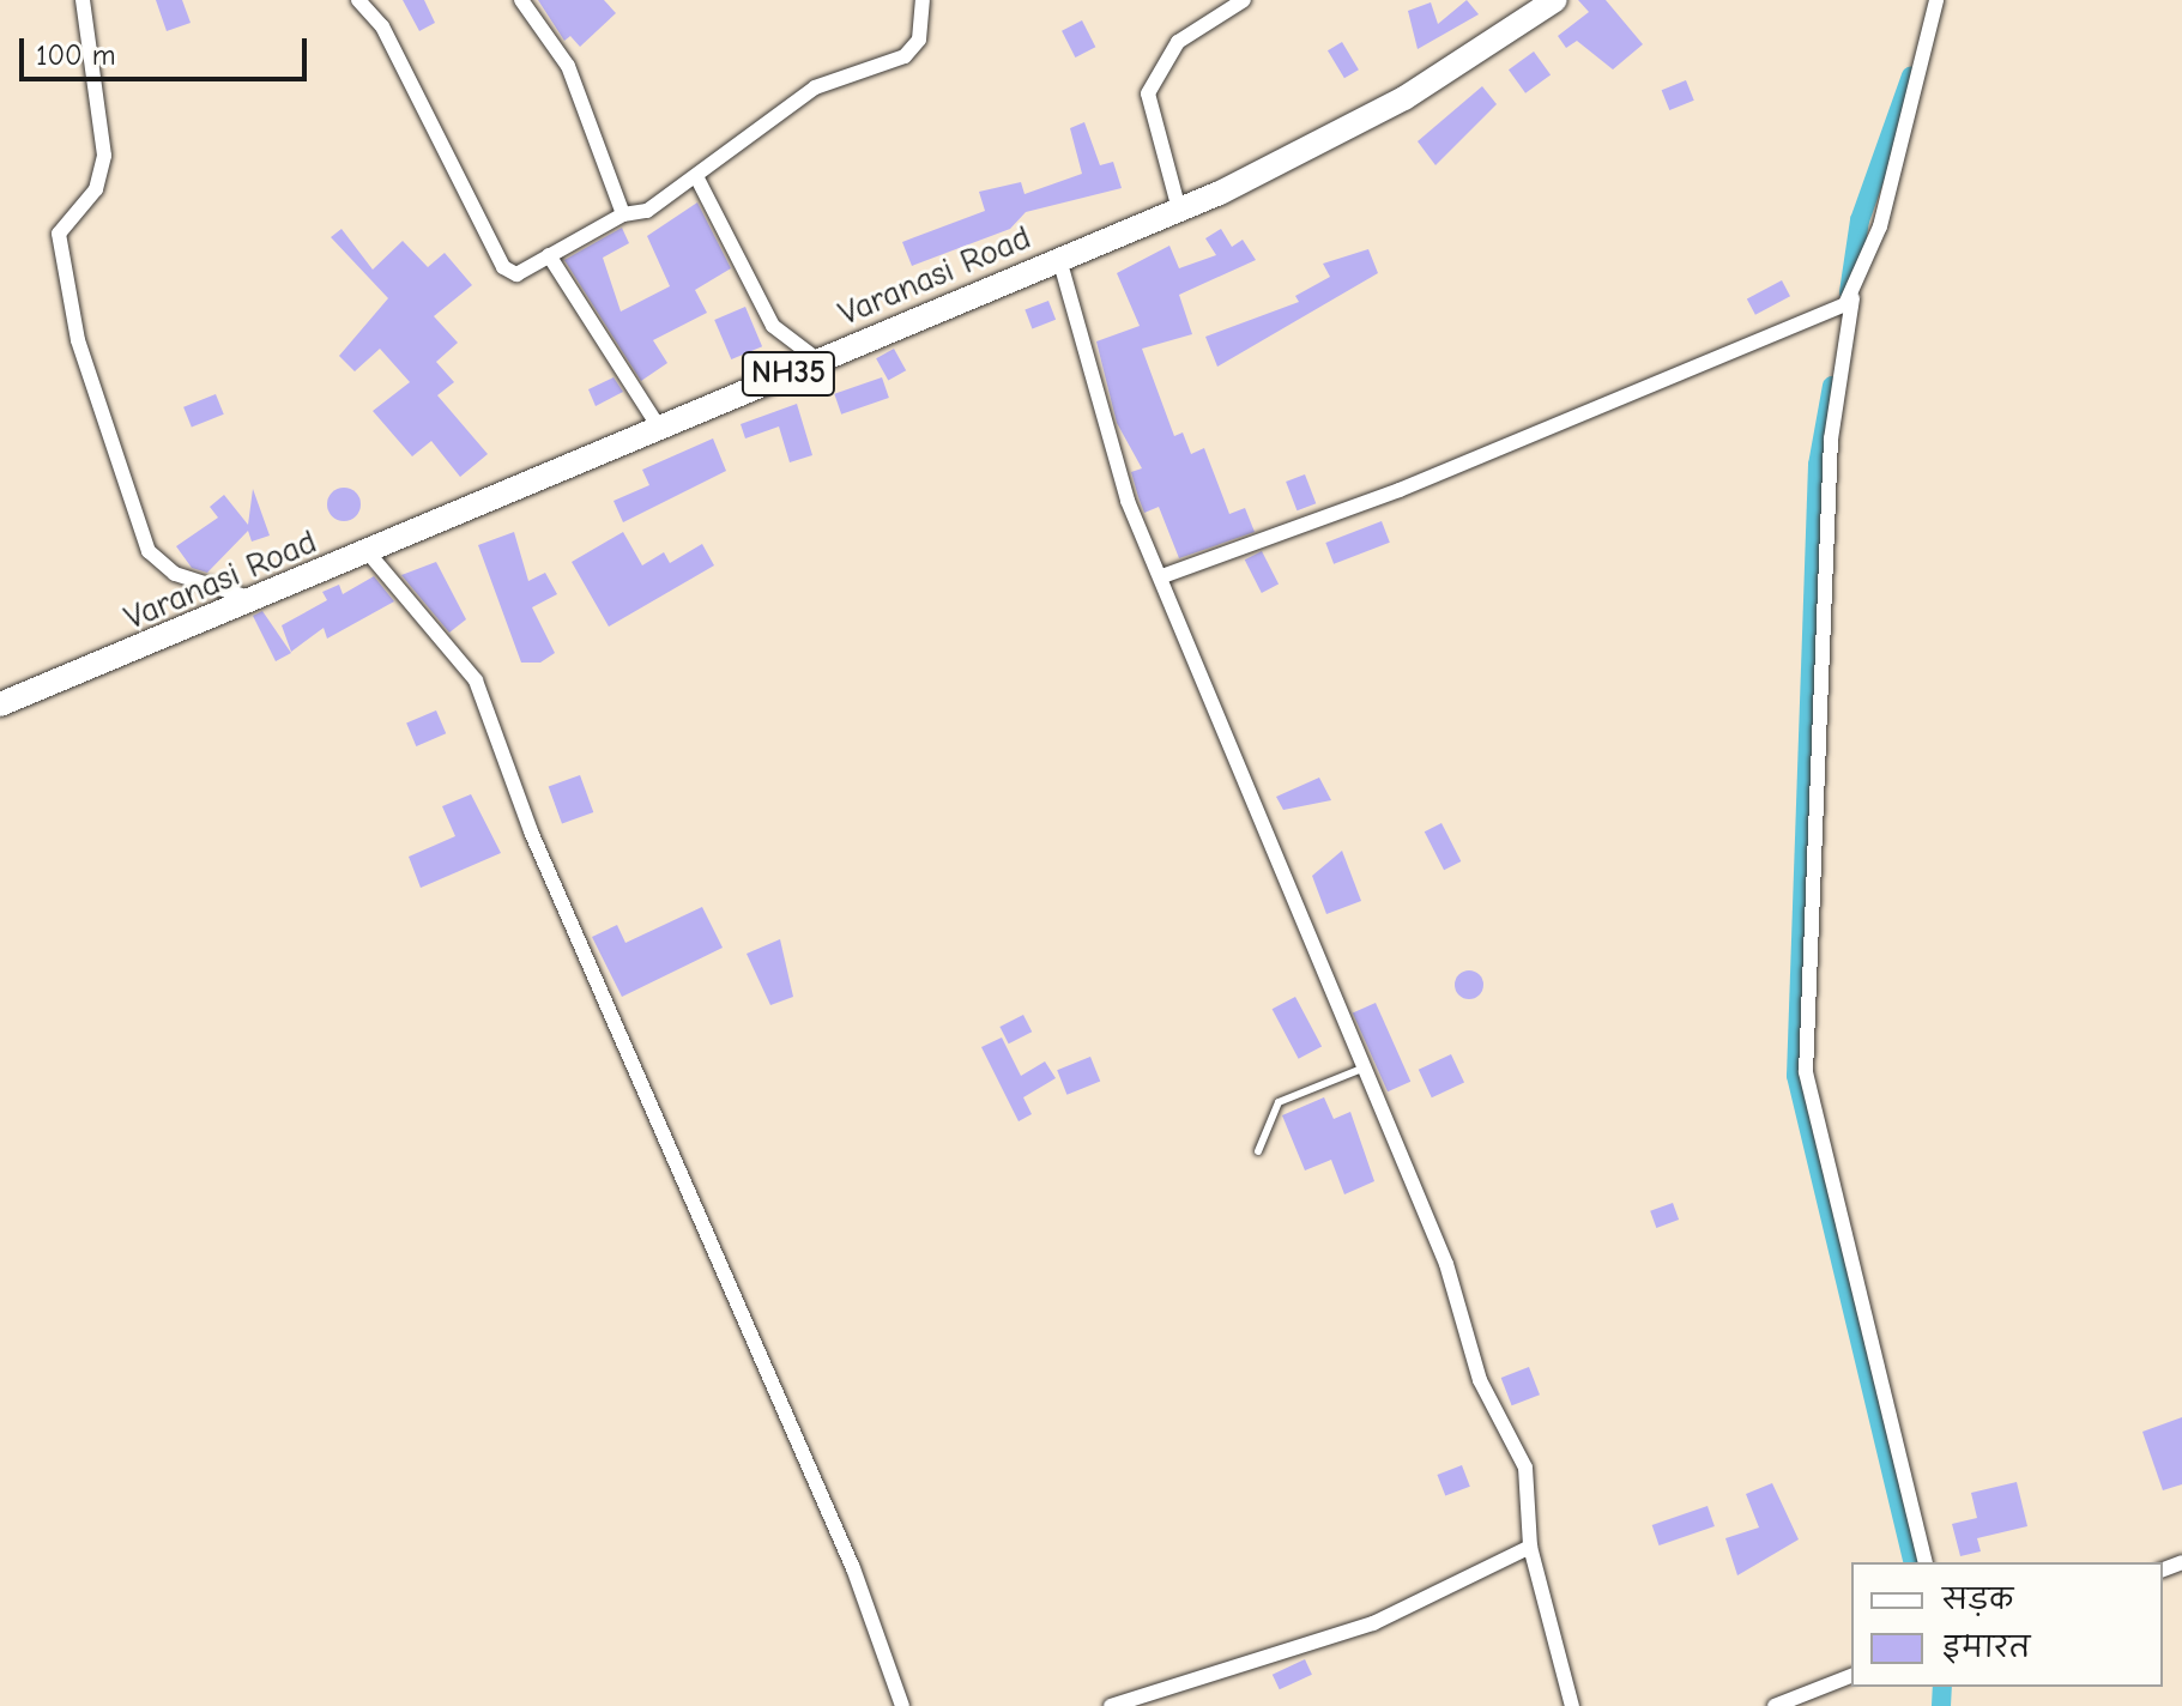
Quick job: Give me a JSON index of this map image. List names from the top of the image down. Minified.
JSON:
{"streets":{"highway":["Varanasi Road","NH35"]},"legend":["सड़क","इमारत"],"scale_bar":"100 m"}
